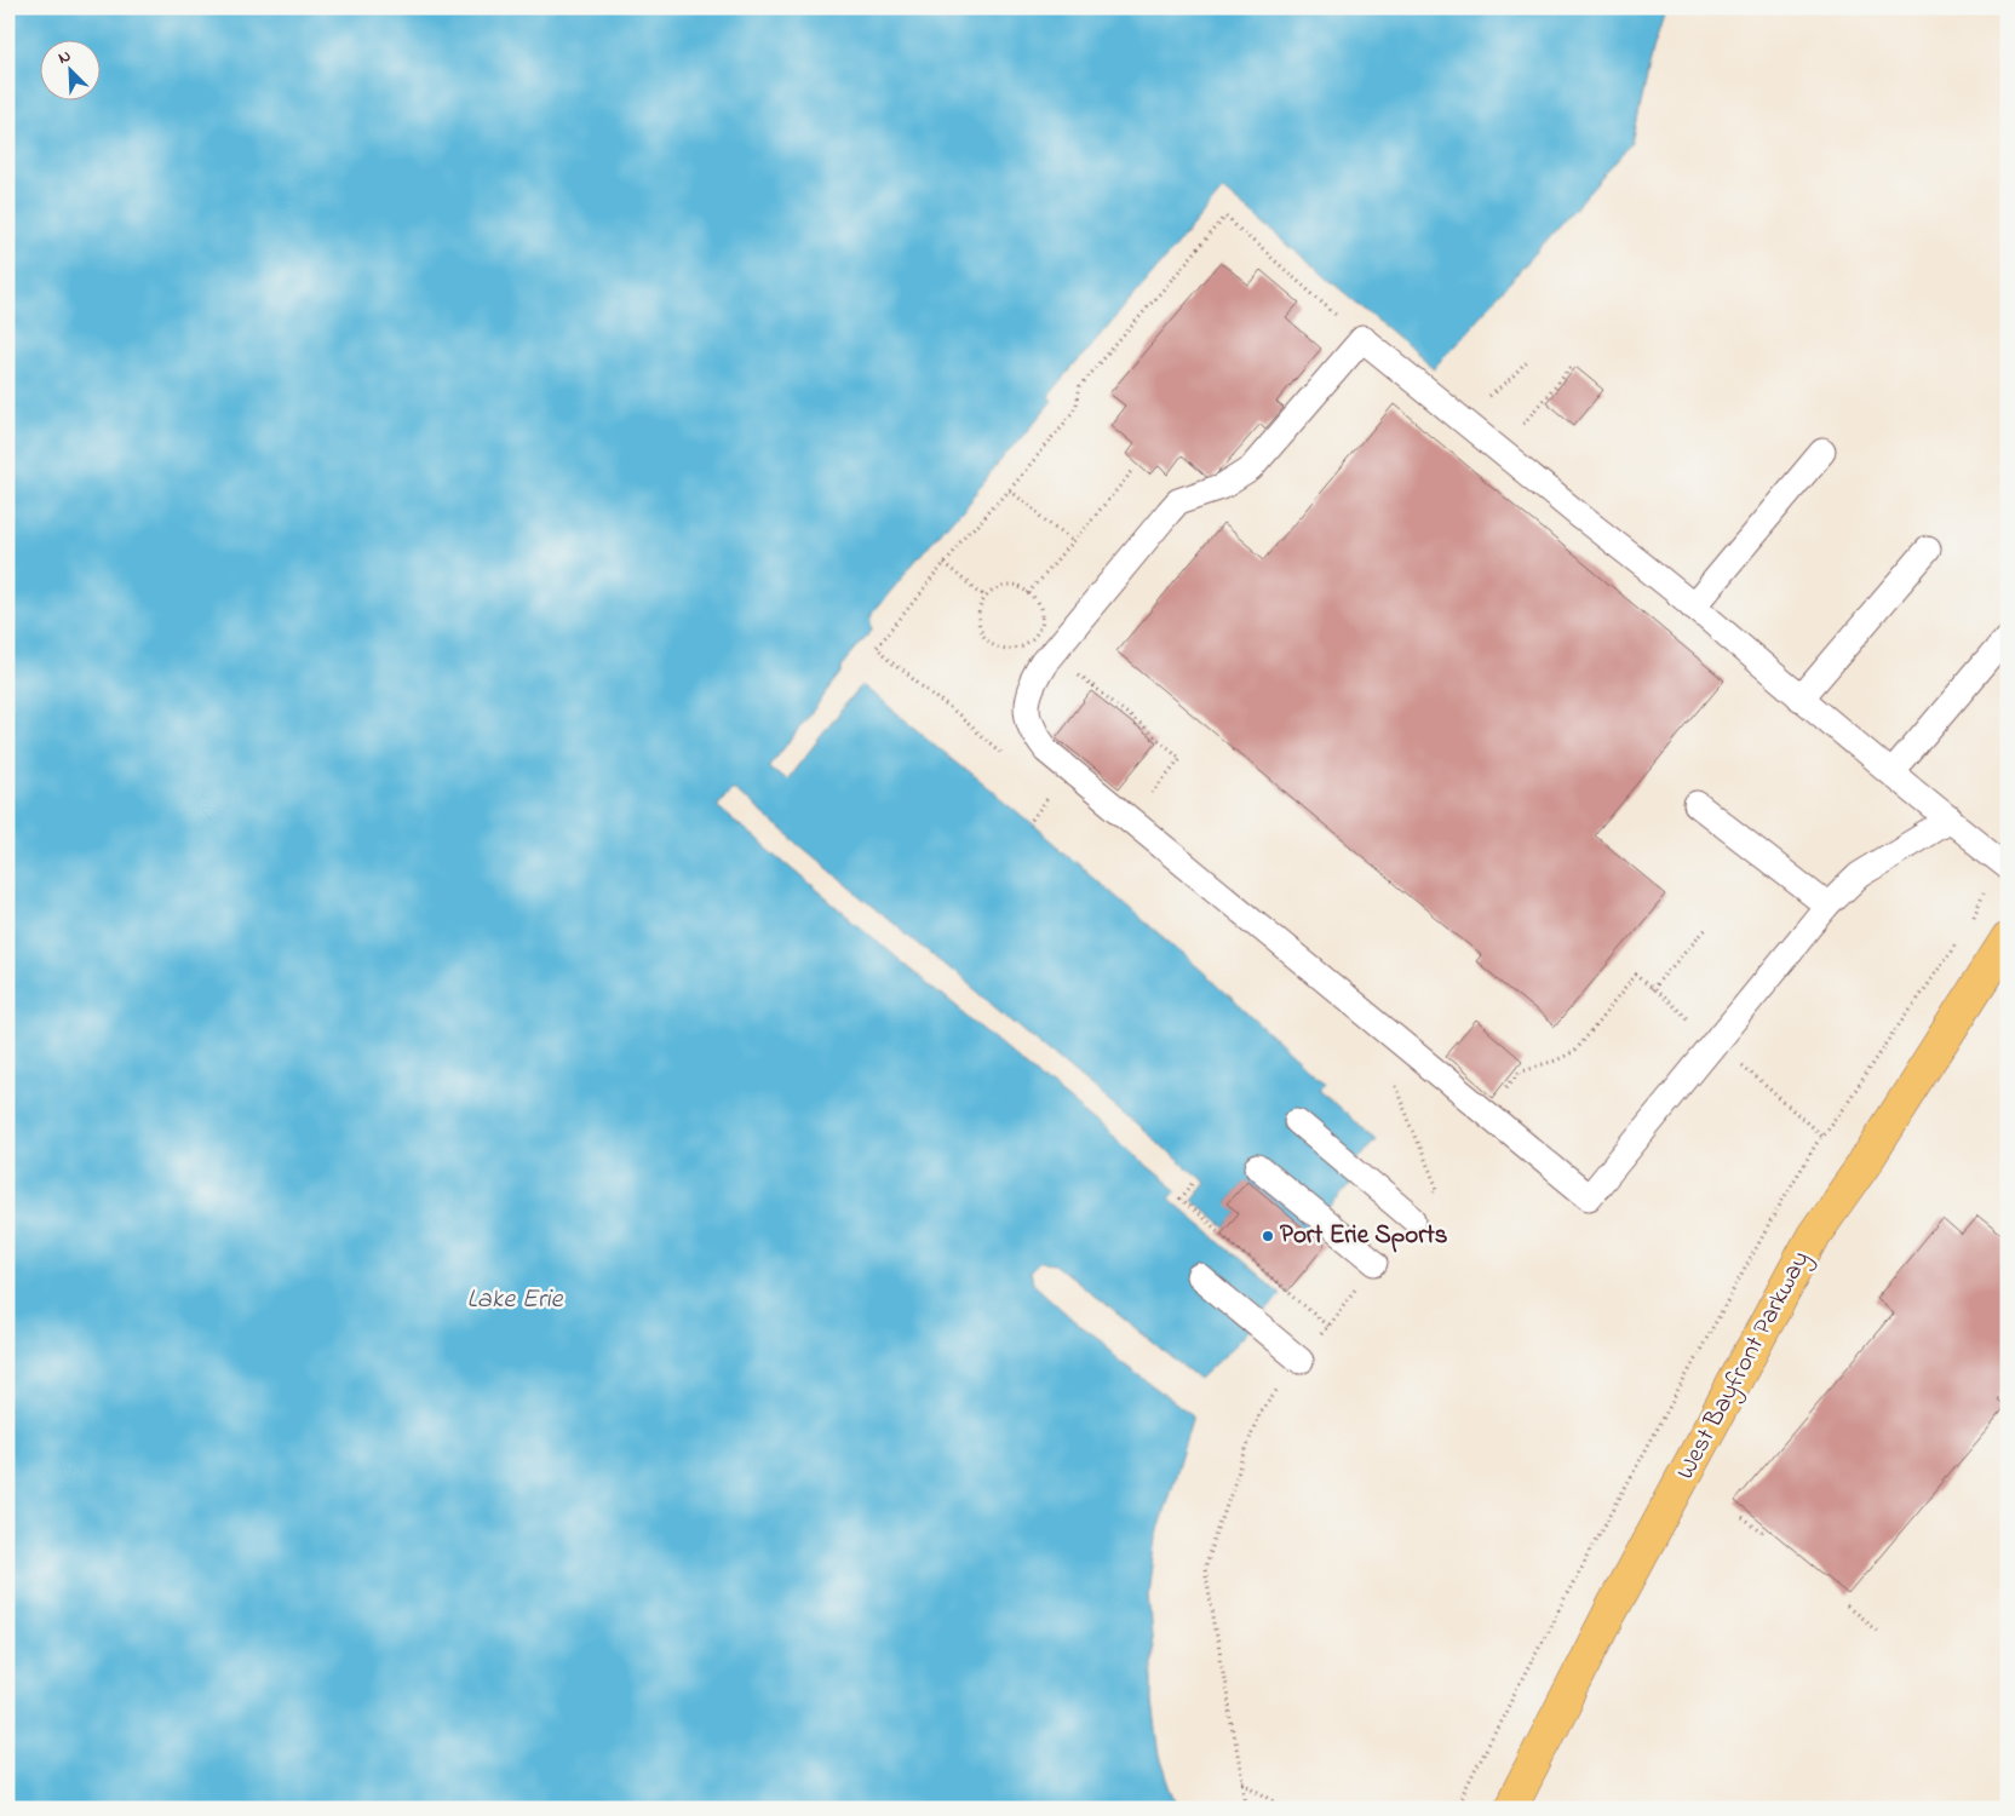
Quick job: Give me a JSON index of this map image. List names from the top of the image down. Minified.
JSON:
{"streets":{"highway":["West Bayfront Parkway"]},"water":["Lake Erie"],"places":["Port Erie Sports"],"north":"top left"}
